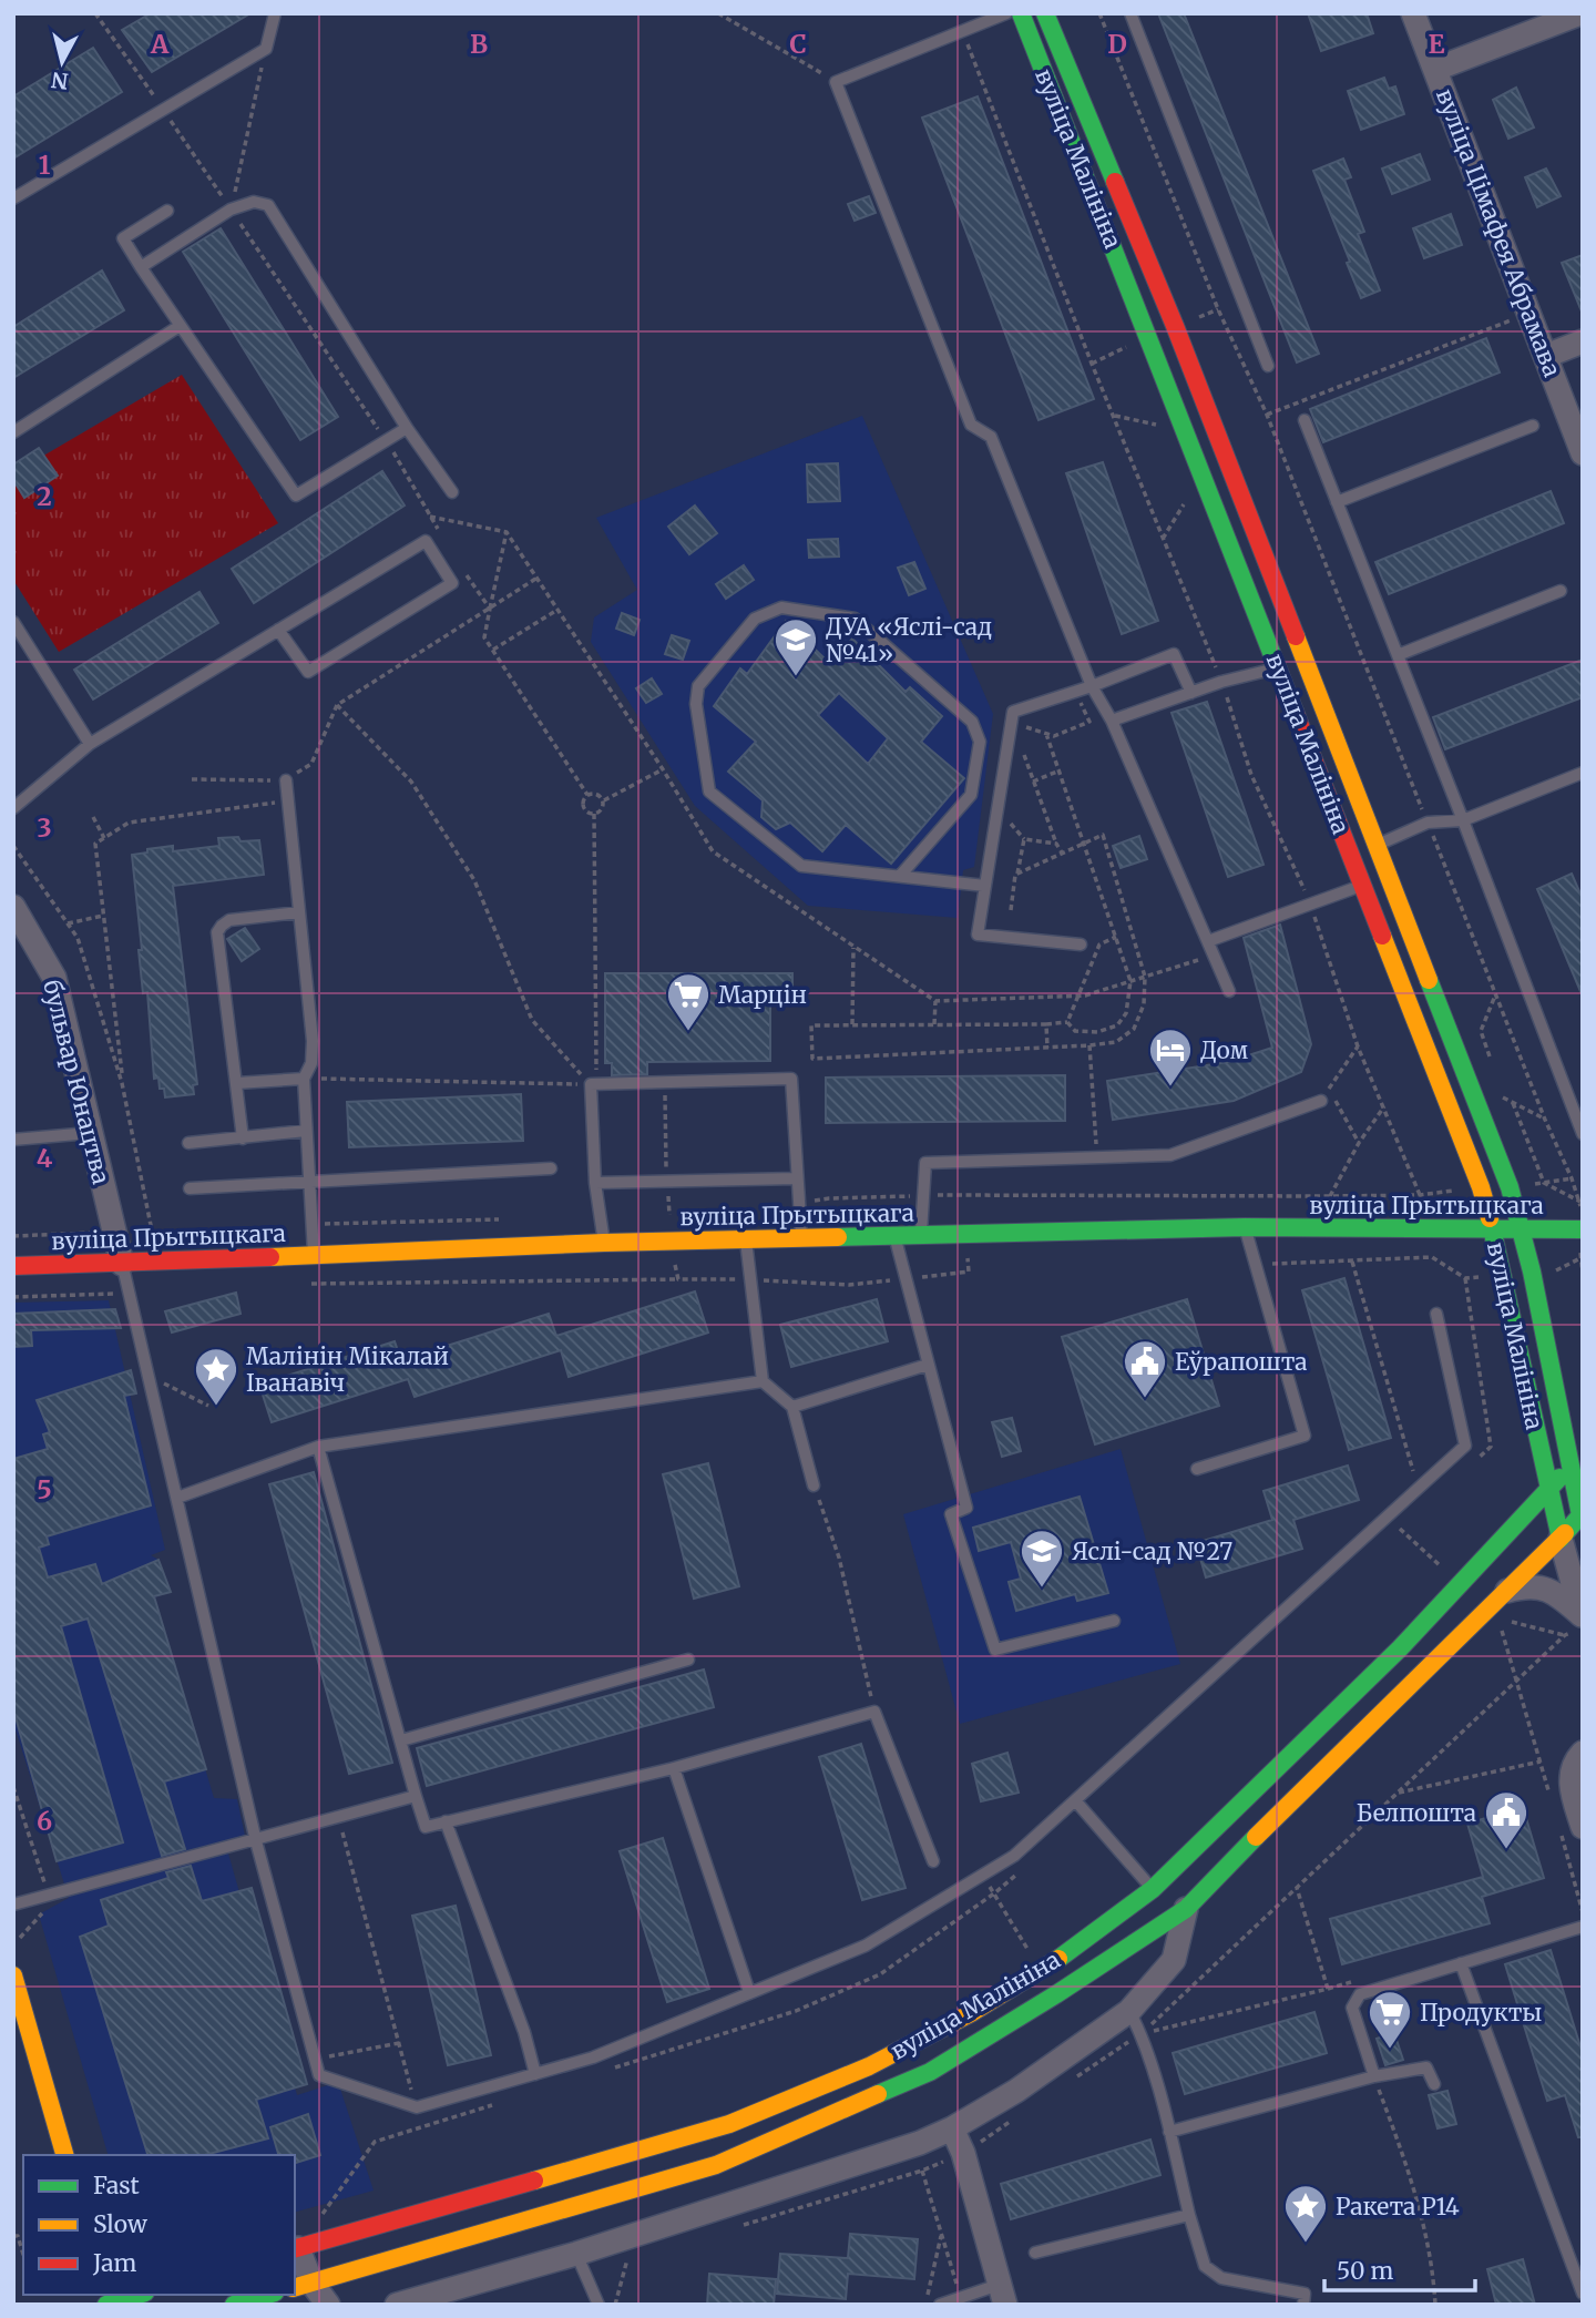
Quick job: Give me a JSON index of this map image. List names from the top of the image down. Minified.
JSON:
{"streets":{"main road":["вуліца Малініна","вуліца Прытыцкага"],"street":["вуліца Цімафея Абрамава","бульвар Юнацтва"]},"crossings":[["вуліца Малініна","вуліца Прытыцкага"],["бульвар Юнацтва","вуліца Прытыцкага"]],"places":{"school or university":["ДУА «Яслі-сад №41»","Яслі-сад №27"],"supermarket":["Марцін","Продукты"],"hotel":["Дом"],"public building":["Еўрапошта","Белпошта"],"place":["Малінін Мікалай Іванавіч","Ракета Р14"]},"legend":["Fast","Slow","Jam"],"scale_bar":"50 m","north":"bottom","grid":{"columns":["A","B","C","D","E"],"rows":["1","2","3","4","5","6"]}}
